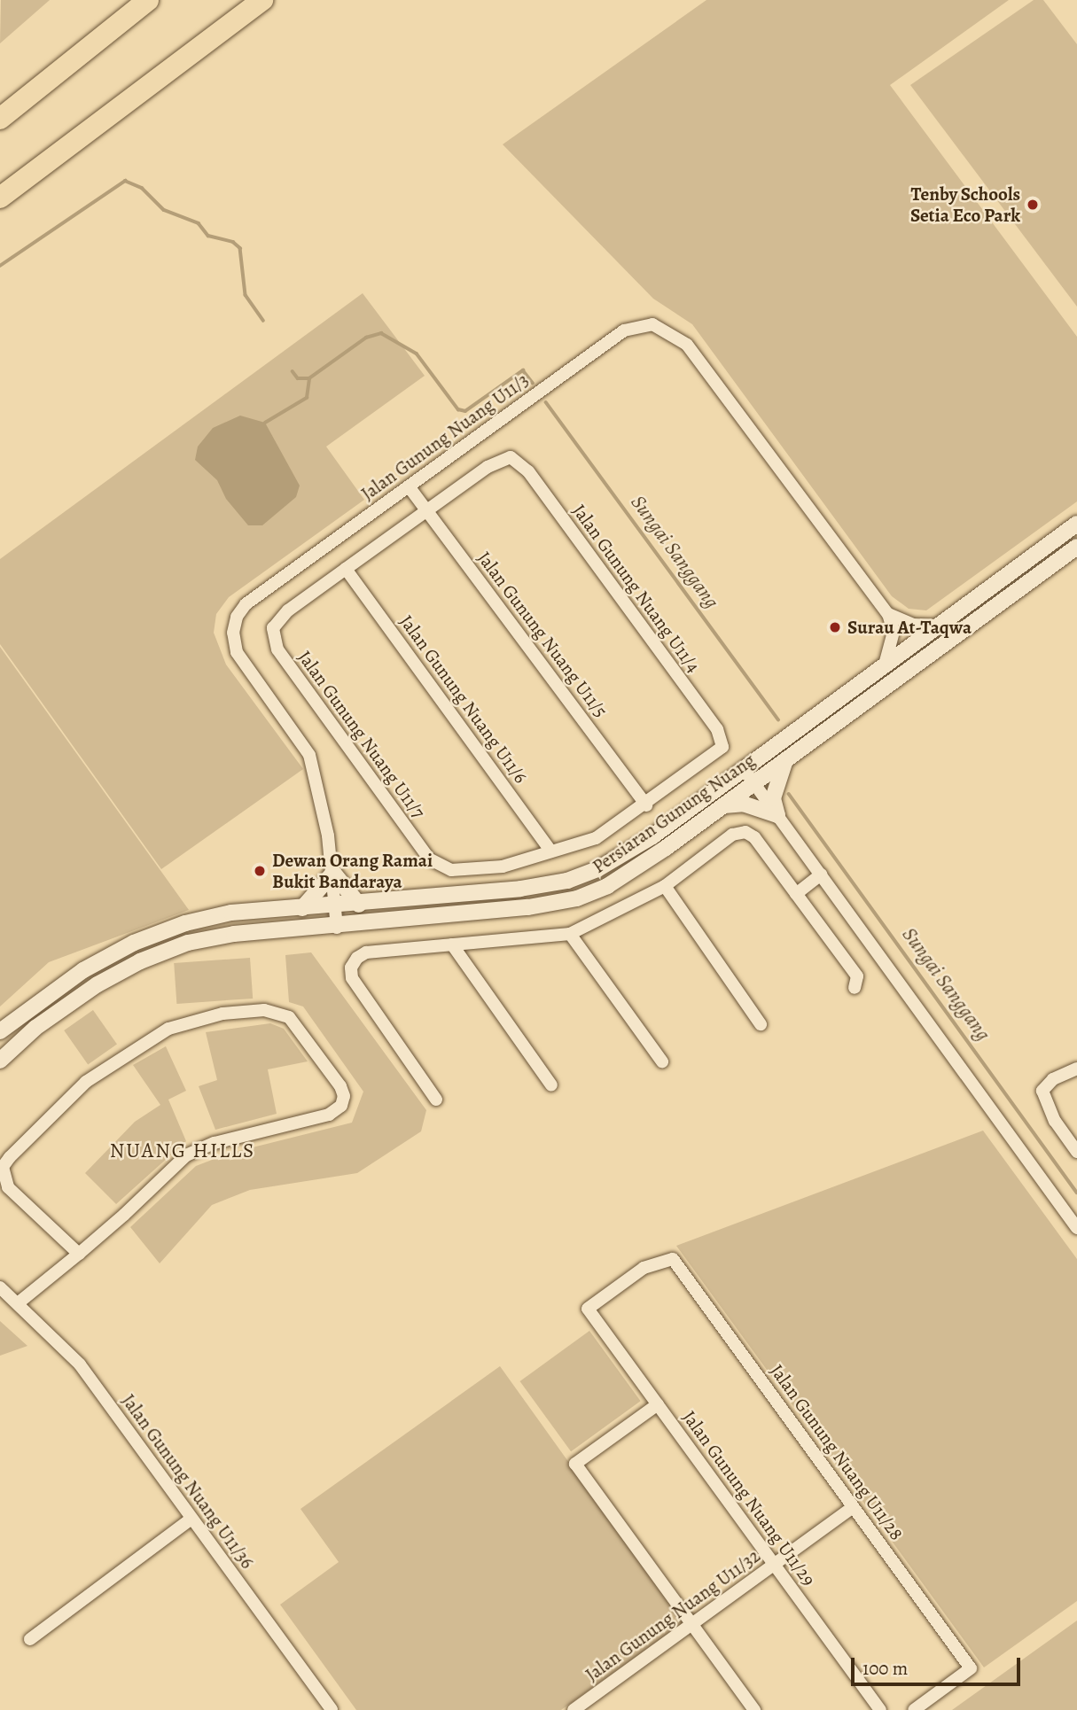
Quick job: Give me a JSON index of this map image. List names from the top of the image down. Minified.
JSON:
{"streets":{"street":["Jalan Gunung Nuang U11/3","Jalan Gunung Nuang U11/4","Jalan Gunung Nuang U11/5","Jalan Gunung Nuang U11/6","Jalan Gunung Nuang U11/7","Persiaran Gunung Nuang","Jalan Gunung Nuang U11/28","Jalan Gunung Nuang U11/36","Jalan Gunung Nuang U11/29","Jalan Gunung Nuang U11/32"]},"crossings":[["Jalan Gunung Nuang U11/3","Jalan Gunung Nuang U11/5"],["Jalan Gunung Nuang U11/3","Persiaran Gunung Nuang"],["Jalan Gunung Nuang U11/4","Jalan Gunung Nuang U11/5"],["Jalan Gunung Nuang U11/6","Jalan Gunung Nuang U11/7"],["Jalan Gunung Nuang U11/28","Jalan Gunung Nuang U11/29"],["Jalan Gunung Nuang U11/28","Jalan Gunung Nuang U11/32"],["Jalan Gunung Nuang U11/29","Jalan Gunung Nuang U11/32"]],"districts":["NUANG HILLS"],"water":["Sungai Sanggang"],"places":["Tenby Schools Setia Eco Park","Surau At-Taqwa","Dewan Orang Ramai Bukit Bandaraya"],"scale_bar":"100 m"}
